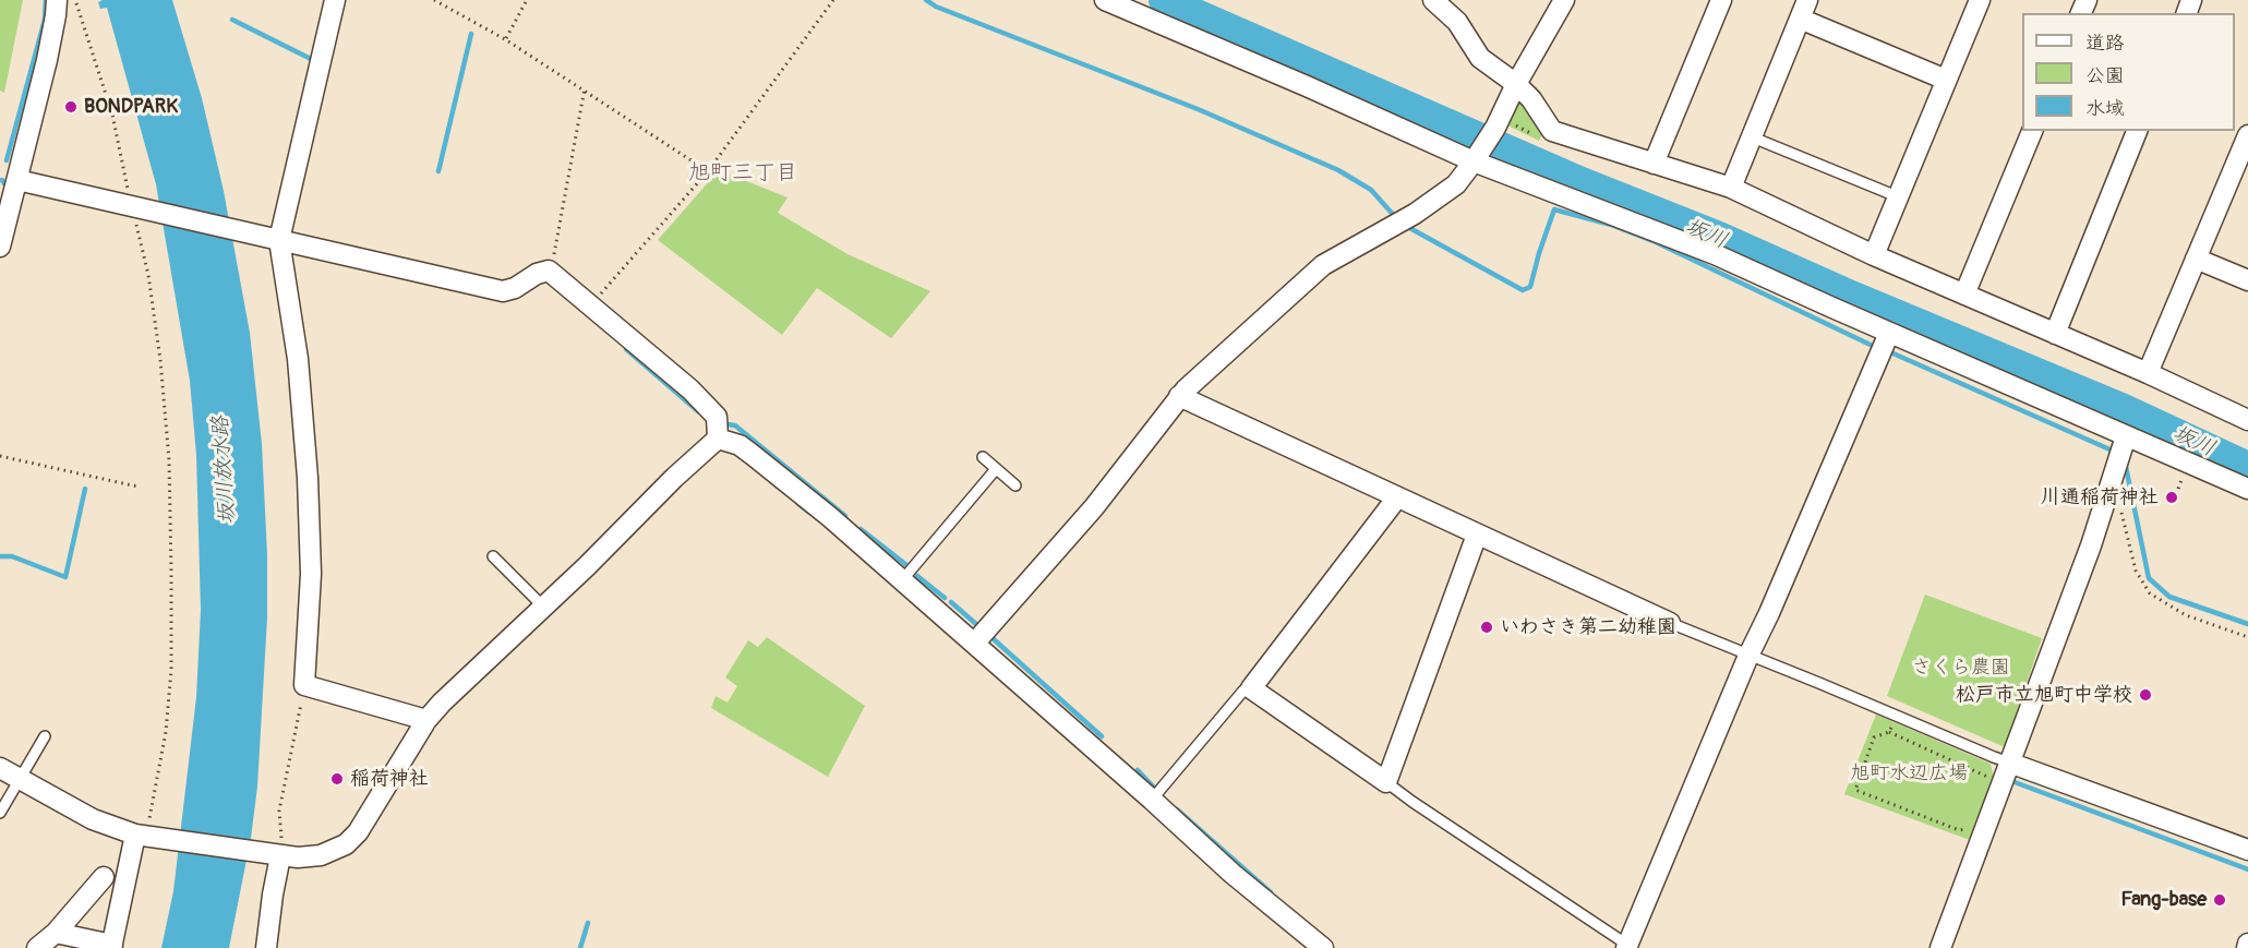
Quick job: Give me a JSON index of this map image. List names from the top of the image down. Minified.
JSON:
{"districts":["旭町三丁目"],"water":["坂川","坂川放水路"],"parks":["さくら農園","旭町水辺広場"],"places":["BONDPARK","川通稲荷神社","いわさき第二幼稚園","松戸市立旭町中学校","稲荷神社","Fang-base"],"legend":["道路","公園","水域"]}
